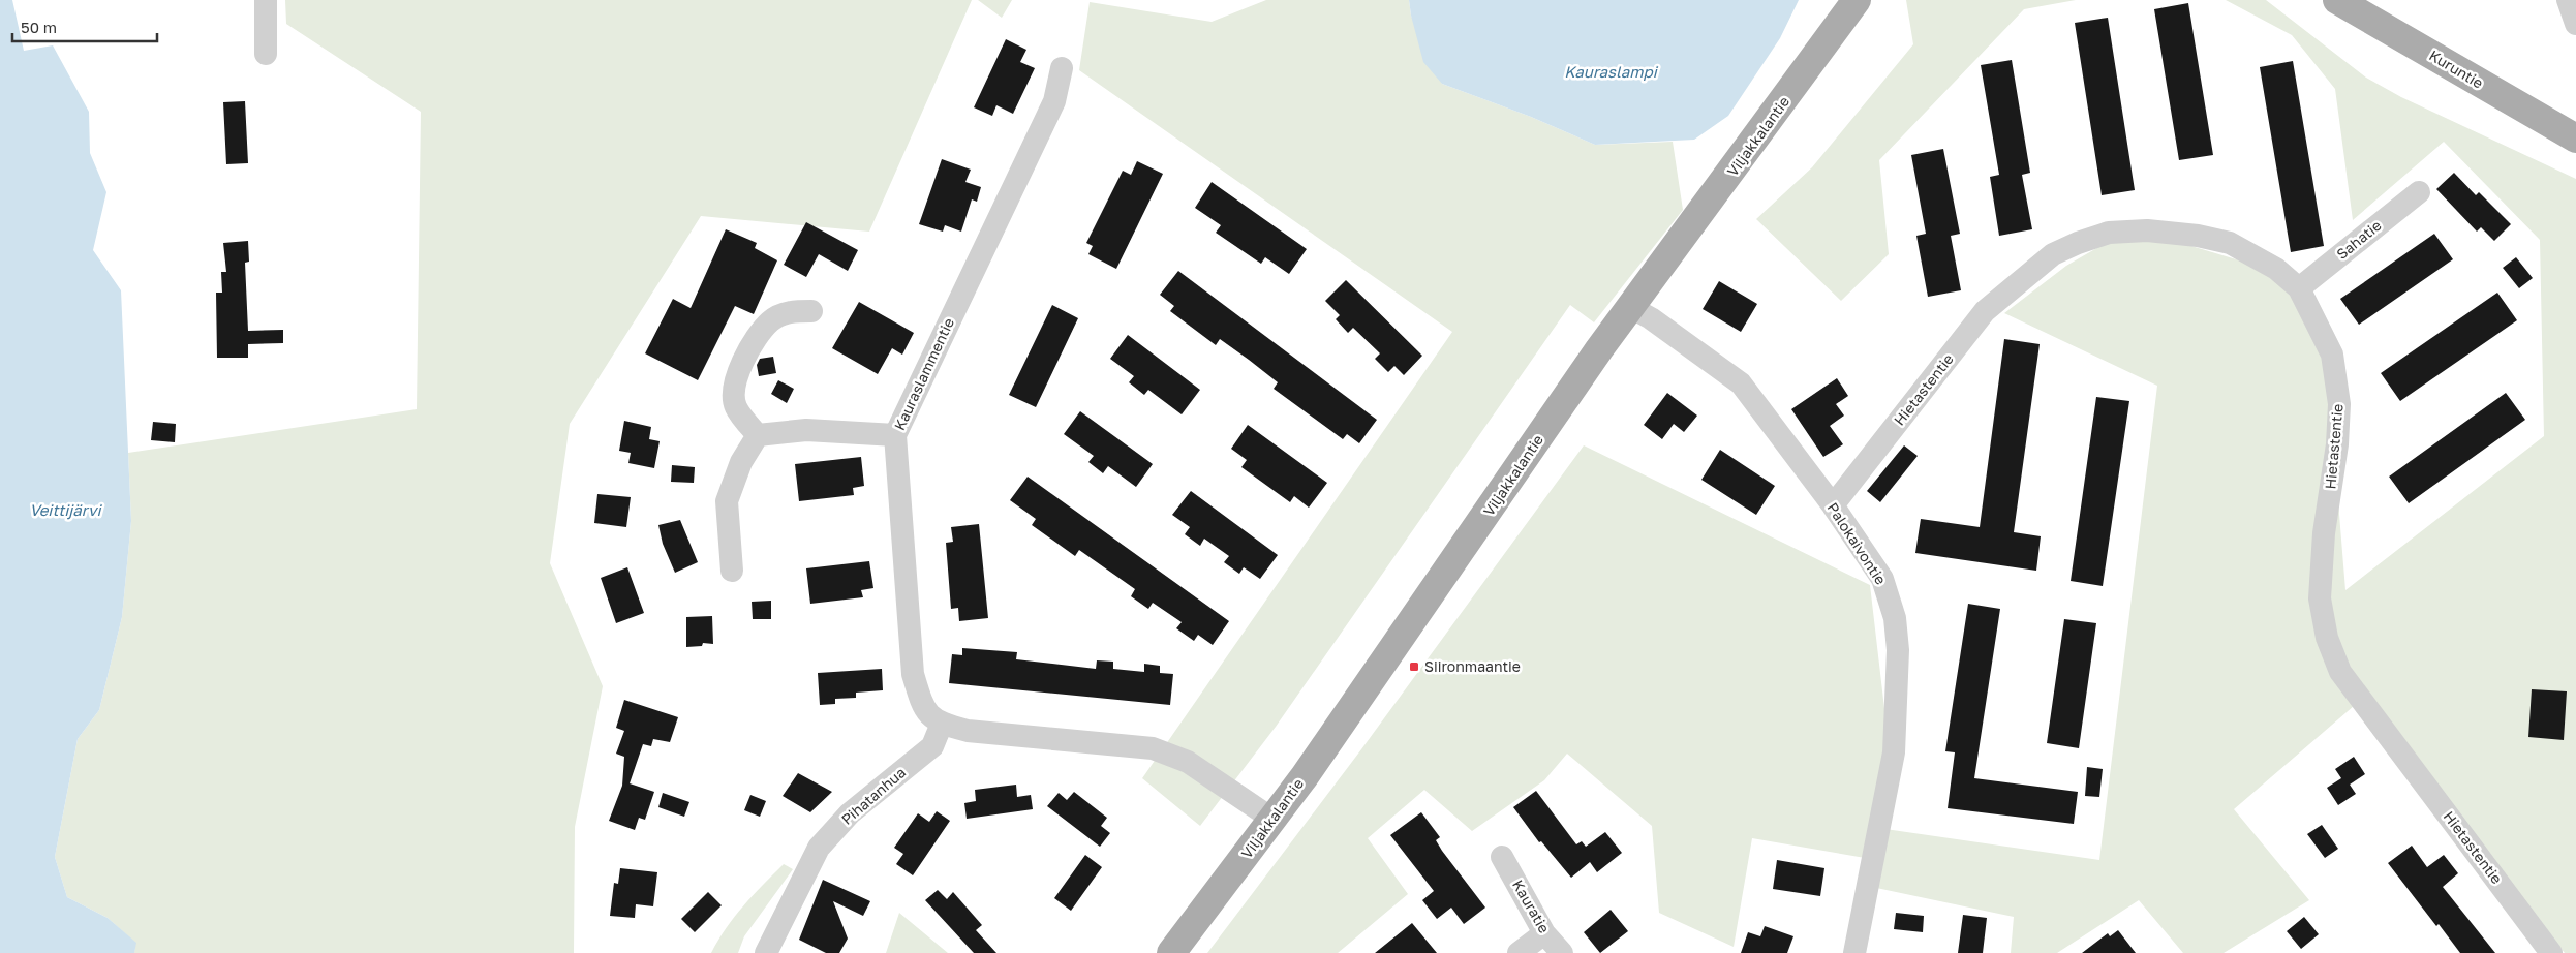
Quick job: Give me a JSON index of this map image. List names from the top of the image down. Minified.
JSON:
{"streets":{"main road":["Kuruntie","Viljakkalantie"],"street":["Sahatie","Kauraslammentie","Hietastentie","Palokaivontie","Pihatanhua","Kauratie"]},"crossings":[["Viljakkalantie","Palokaivontie"],["Sahatie","Hietastentie"],["Kauraslammentie","Pihatanhua"],["Hietastentie","Palokaivontie"]],"water":["Kauraslampi","Veittijärvi"],"places":{"transit":["Siironmaantie"]},"scale_bar":"50 m"}
